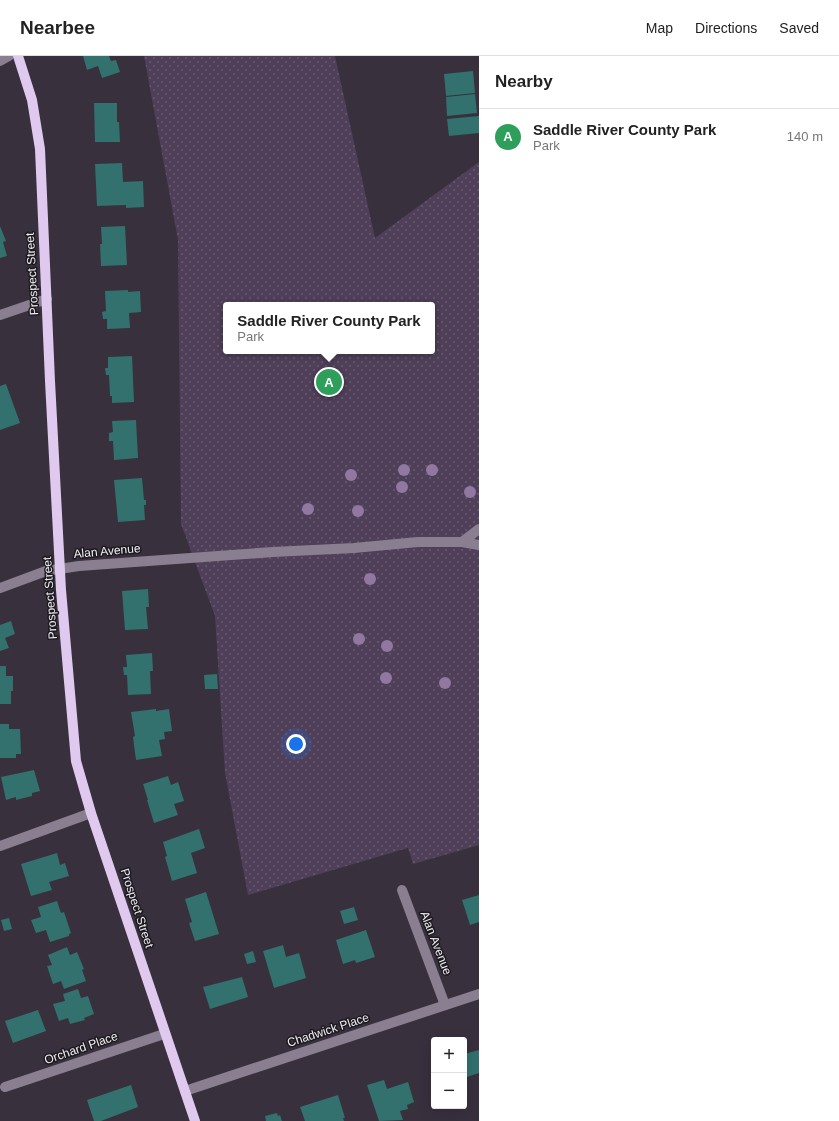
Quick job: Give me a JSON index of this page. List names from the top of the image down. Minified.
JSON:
{"streets":{"main road":["Prospect Street"],"street":["Alan Avenue","Chadwick Place","Orchard Place"]},"crossings":[["Prospect Street","Alan Avenue"],["Prospect Street","Chadwick Place"],["Prospect Street","Orchard Place"],["Alan Avenue","Chadwick Place"]],"page":{"header":"Nearbee","nav":["Map","Directions","Saved"],"heading":"Nearby","list":[{"mark":"A","name":"Saddle River County Park","note":"Park","value":"140 m"}],"popup":["Saddle River County Park","Park"],"pins":"A","map_buttons":["+","−"]}}
